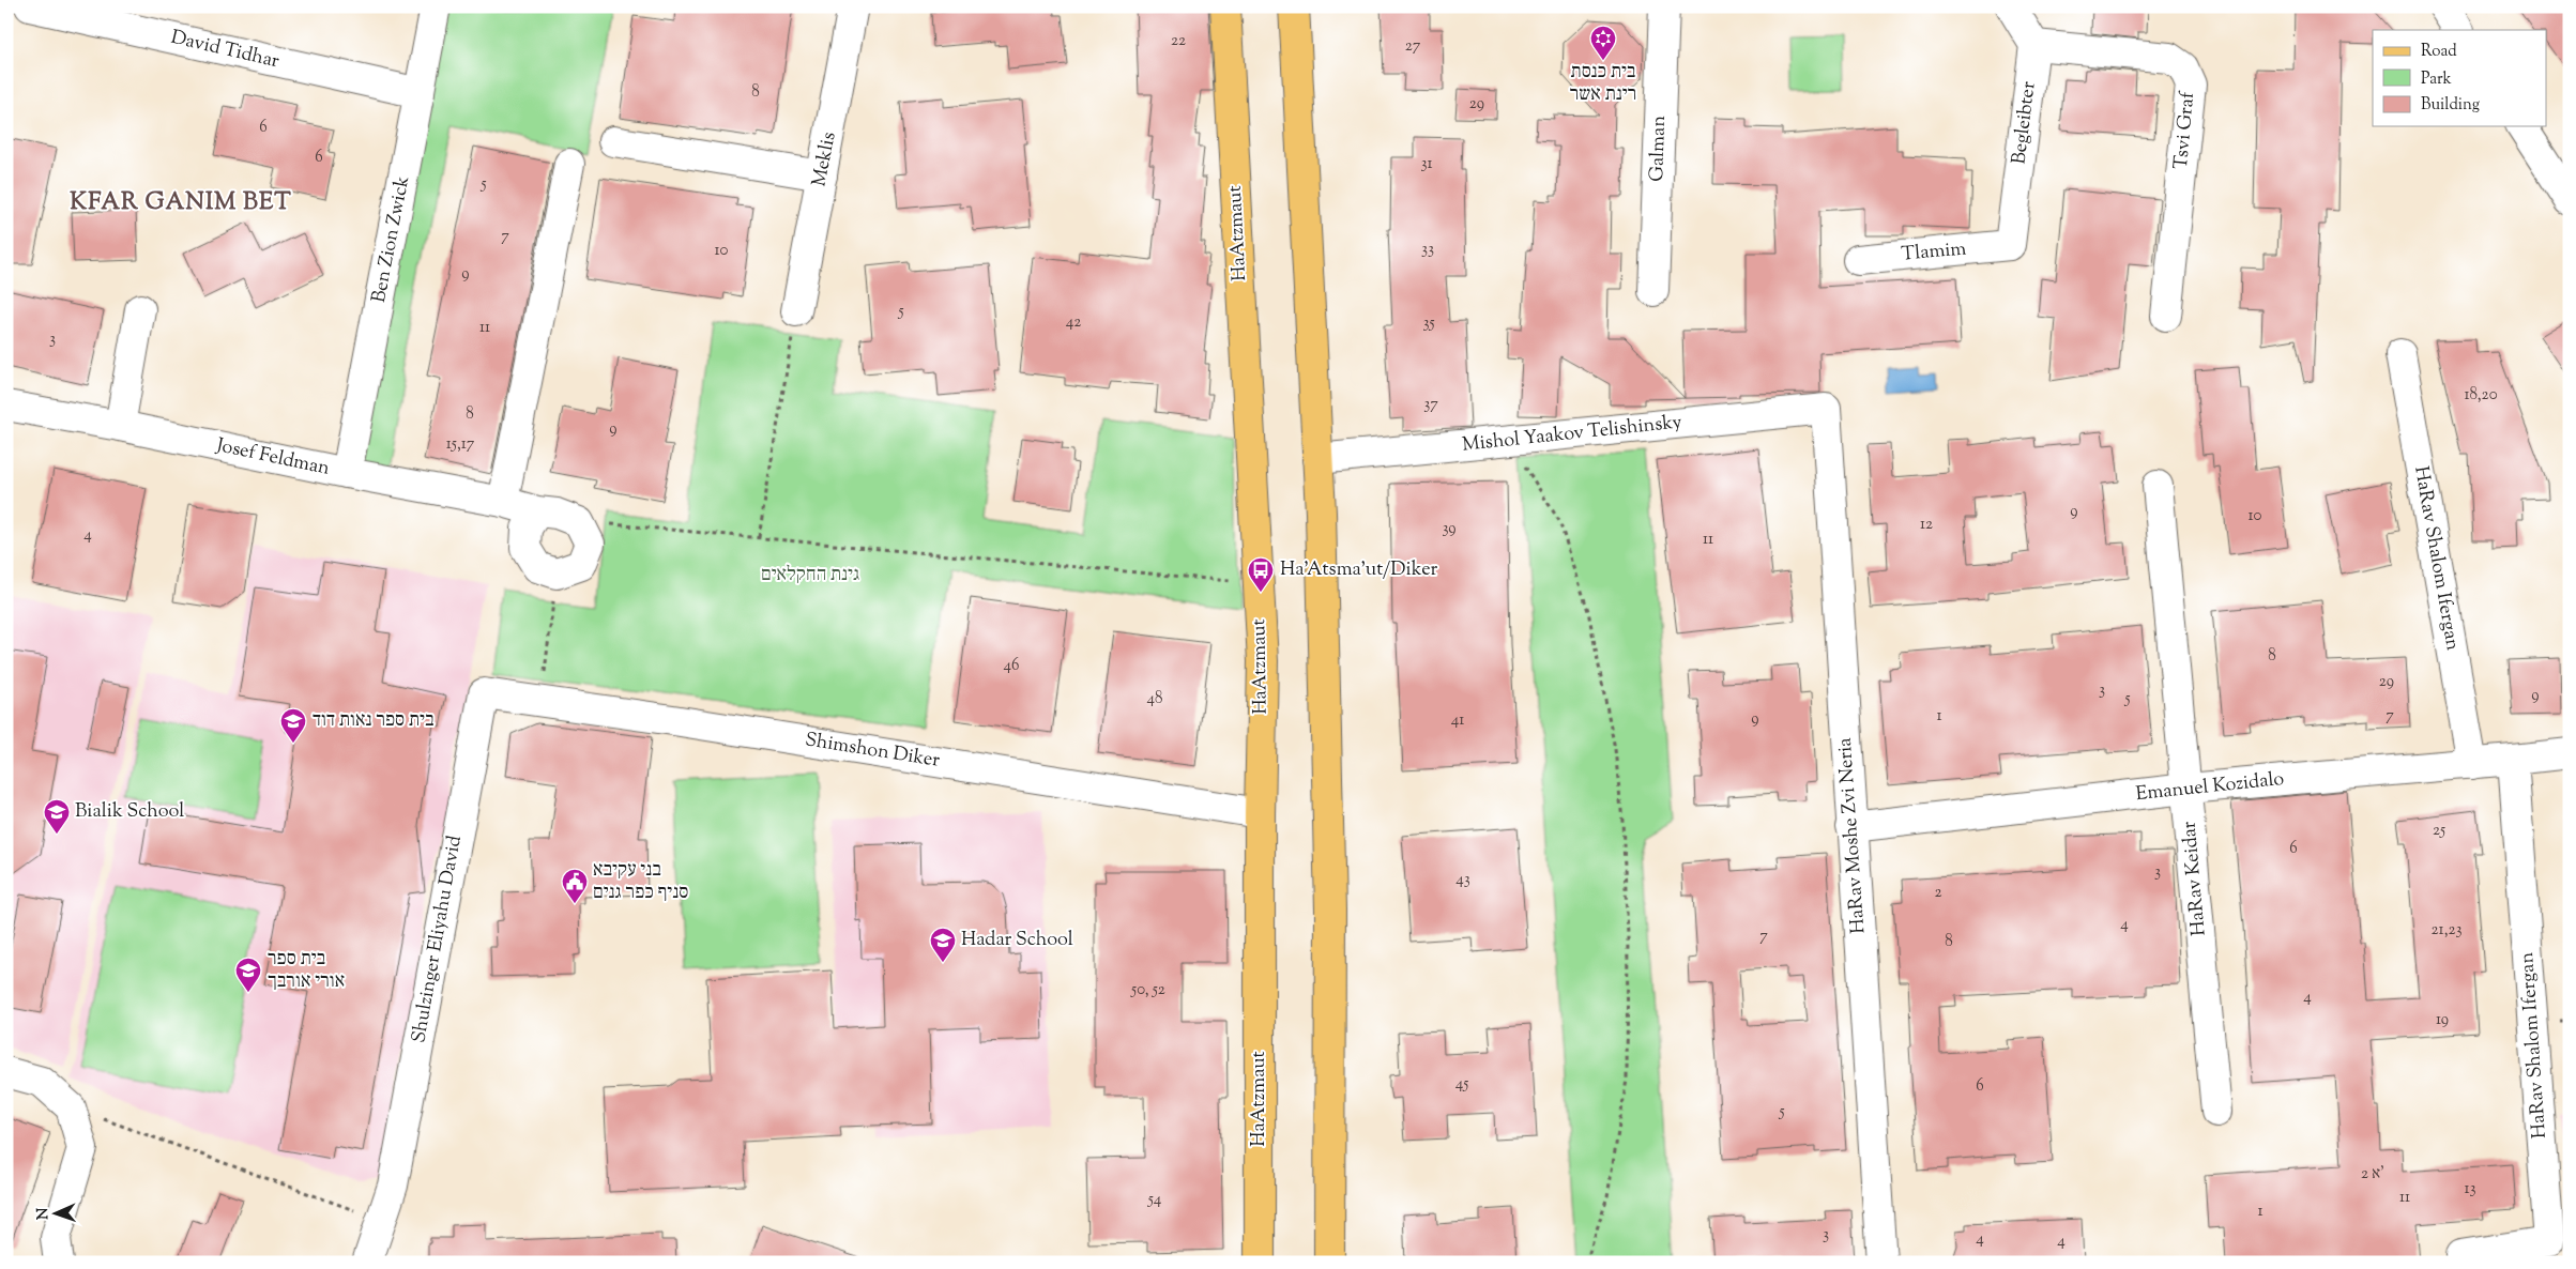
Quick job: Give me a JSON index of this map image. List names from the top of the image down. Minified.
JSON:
{"streets":{"main road":["HaAtzmaut"],"street":["David Tidhar","Begleibter","Tsvi Graf","Galman","Meklis","Ben Zion Zwick","Tlamim","Mishol Yaakov Telishinsky","Josef Feldman","HaRav Shalom Ifergan","Shimshon Diker","Emanuel Kozidalo","HaRav Moshe Zvi Neria","HaRav Keidar","Shulzinger Eliyahu David"]},"crossings":[["David Tidhar","Ben Zion Zwick"],["Begleibter","Tsvi Graf"],["Begleibter","Tlamim"],["HaAtzmaut","Shimshon Diker"],["Ben Zion Zwick","Josef Feldman"],["Mishol Yaakov Telishinsky","HaRav Moshe Zvi Neria"],["HaRav Shalom Ifergan","Emanuel Kozidalo"],["Shimshon Diker","Shulzinger Eliyahu David"],["Emanuel Kozidalo","HaRav Moshe Zvi Neria"],["Emanuel Kozidalo","HaRav Keidar"]],"districts":["KFAR GANIM BET"],"parks":["גינת החקלאים"],"places":{"synagogue":["בית כנסת רינת אשר"],"bus stop":["Ha'Atsma'ut/Diker"],"school or university":["בית ספר נאות דוד","Bialik School","Hadar School","בית ספר אורי אורבך"],"public building":["בני עקיבא סניף כפר גנים"]},"house_numbers":["22","27","8","29","6","6","31","5","7","33","10","9","5","42","35","11","3","18,20","37","8","9","15,17","9","10","12","39","4","11","8","46","29","3","9","48","5","1","7","9","41","25","6","3","43","2","4","21,23","7","8","50, 52","4","19","45","6","5","2 א'","13","11","54","1","3","4","4"],"legend":["Road","Park","Building"],"north":"left"}
